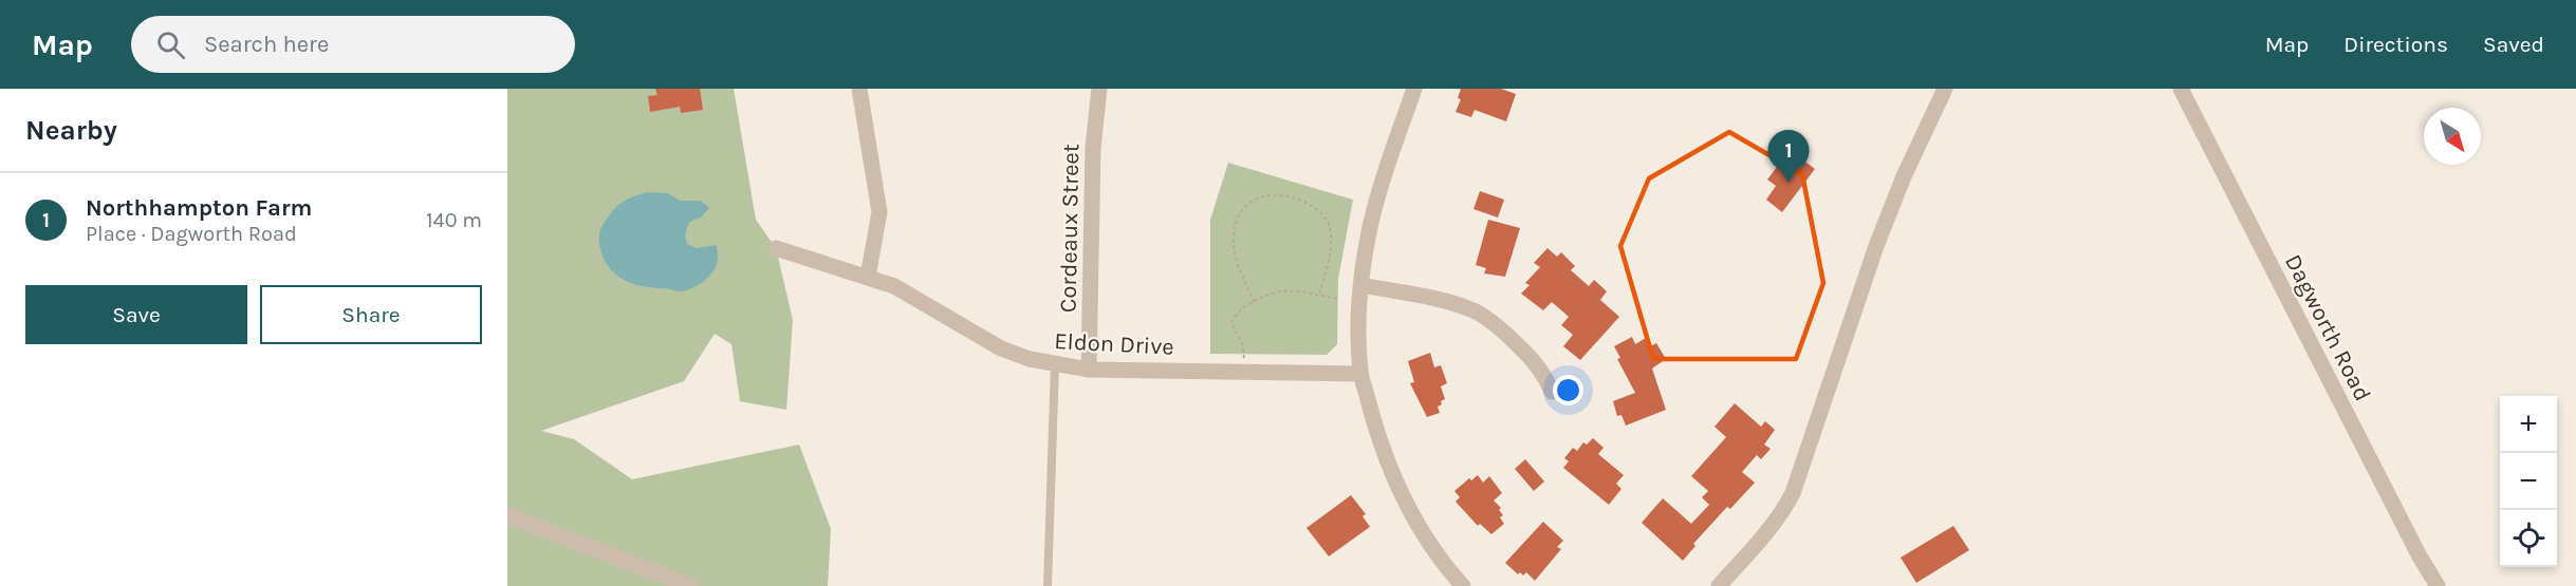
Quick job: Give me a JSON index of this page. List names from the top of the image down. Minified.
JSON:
{"streets":{"street":["Cordeaux Street","Dagworth Road","Eldon Drive"]},"crossings":[["Cordeaux Street","Eldon Drive"]],"north":"bottom right","page":{"header":"Map","search":"Search here","nav":["Map","Directions","Saved"],"heading":"Nearby","pins":"1","list":[{"mark":"1","name":"Northhampton Farm","note":"Place · Dagworth Road","value":"140 m"}],"buttons":["Save","Share"],"map_buttons":["+","−"]}}
